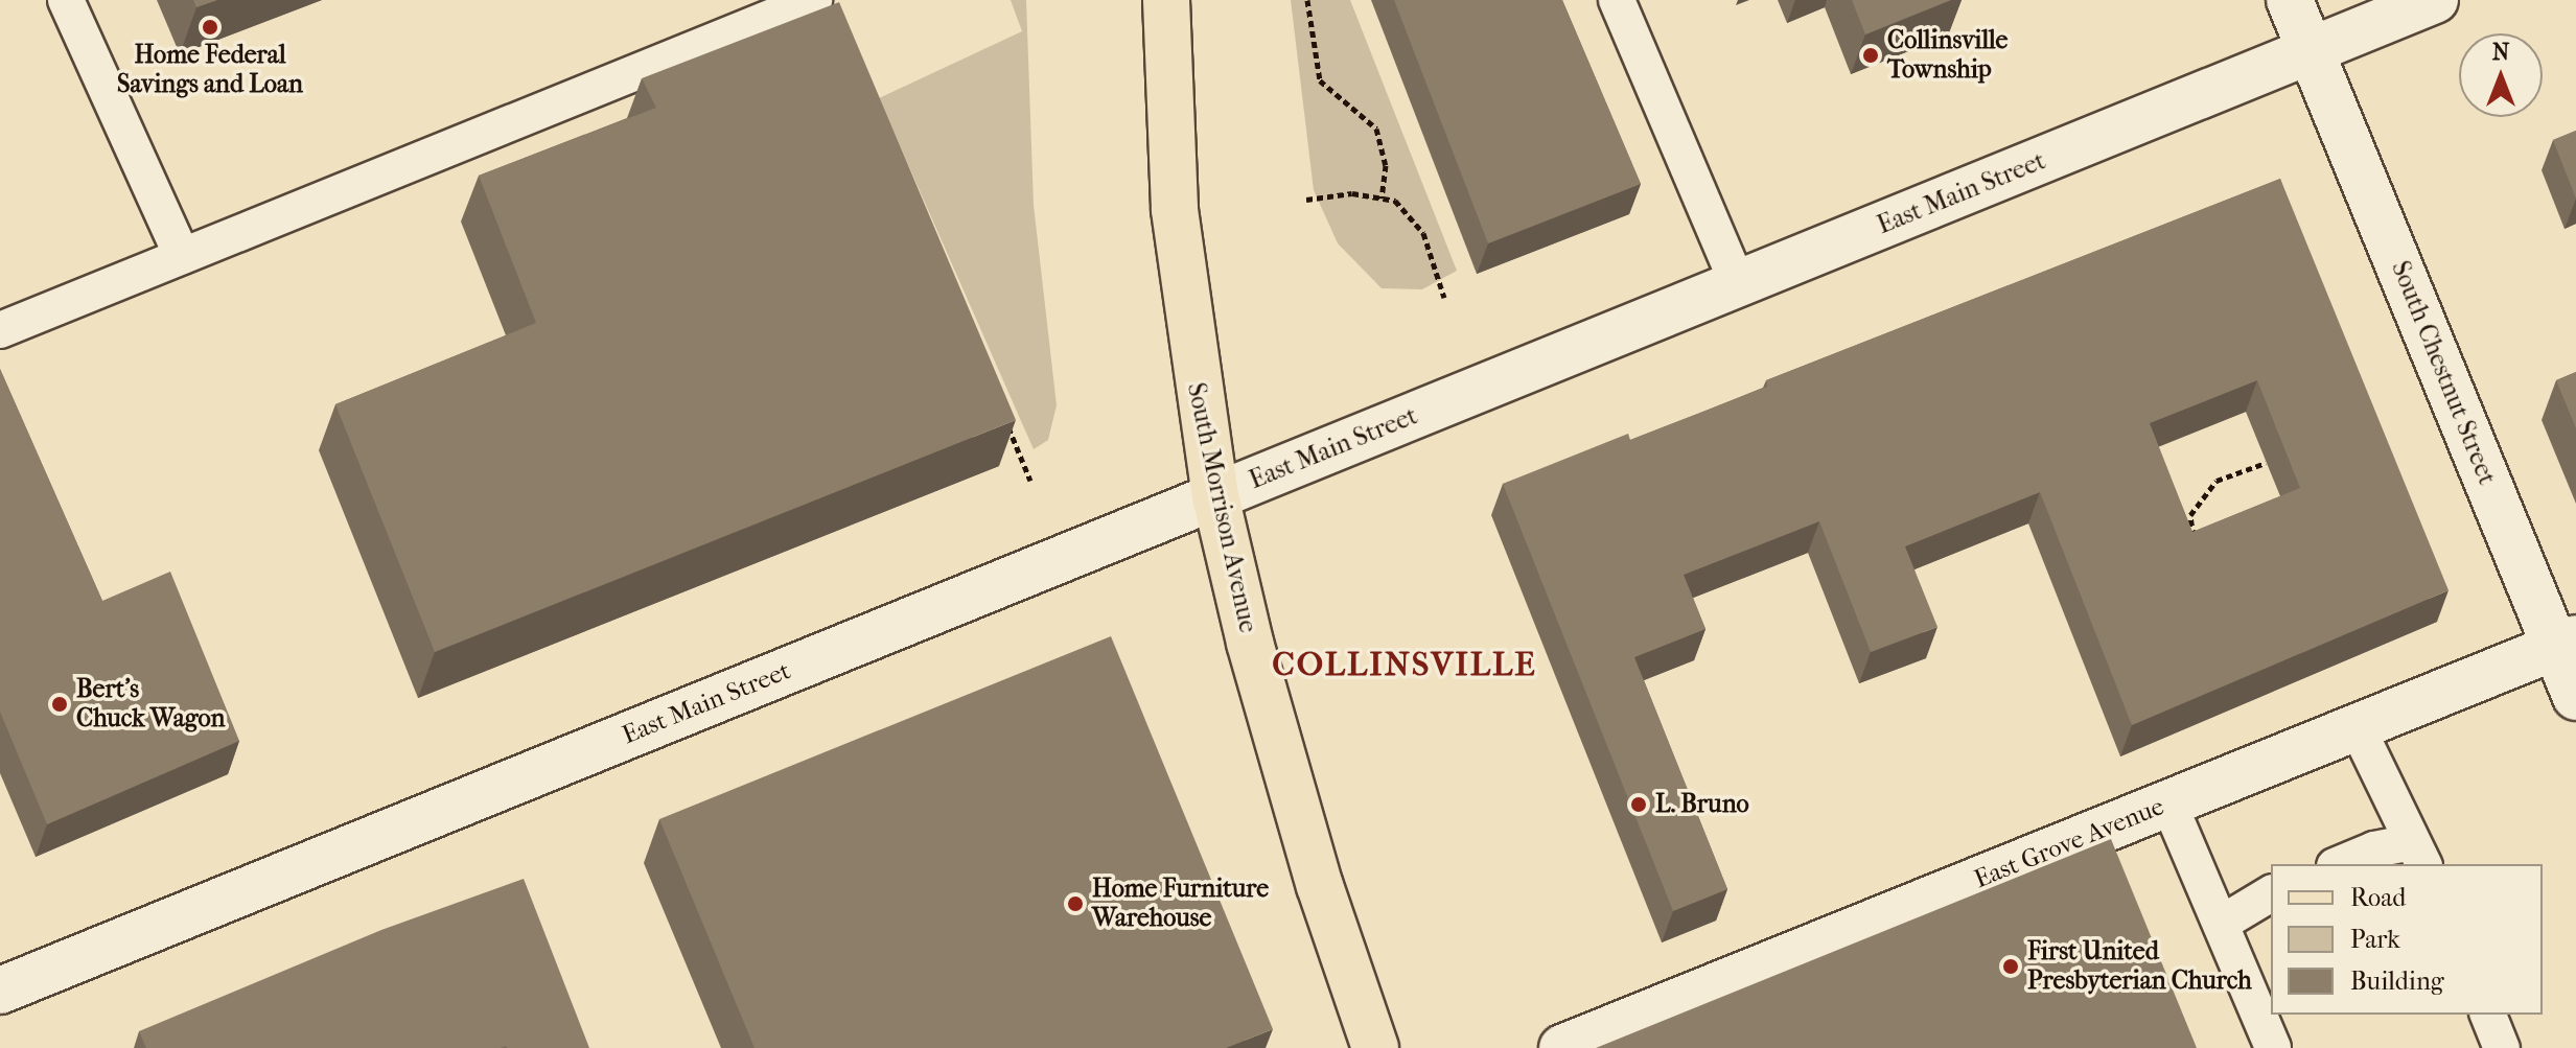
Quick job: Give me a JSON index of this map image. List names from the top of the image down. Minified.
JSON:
{"streets":{"main road":["South Morrison Avenue"],"street":["East Main Street","South Chestnut Street","East Grove Avenue"]},"crossings":[["East Main Street","South Chestnut Street"],["East Main Street","South Morrison Avenue"],["South Chestnut Street","East Grove Avenue"]],"districts":["COLLINSVILLE"],"places":["Home Federal Savings and Loan","Collinsville Township","Bert's Chuck Wagon","L. Bruno","Home Furniture Warehouse","First United Presbyterian Church"],"legend":["Road","Park","Building"],"north":"top"}
